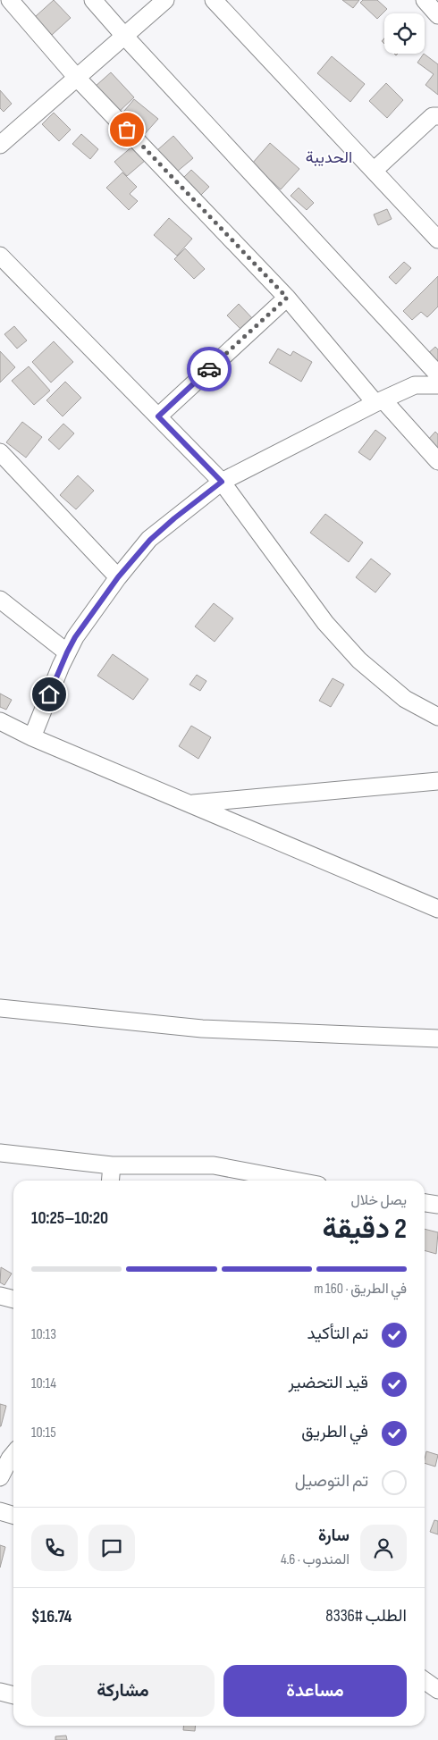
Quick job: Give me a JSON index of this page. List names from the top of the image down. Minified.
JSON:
{"districts":["الحديبة"],"page":{"heading":["2 دقيقة","يصل خلال","10:20–10:25"],"panel":["سارة","المندوب · 4.6","الطلب #8336","$16.74"],"bar":"في الطريق · 160 m","list":[["تم التأكيد","10:13"],["قيد التحضير","10:14"],["في الطريق","10:15"],"تم التوصيل"],"buttons":["مساعدة","مشاركة"]}}
